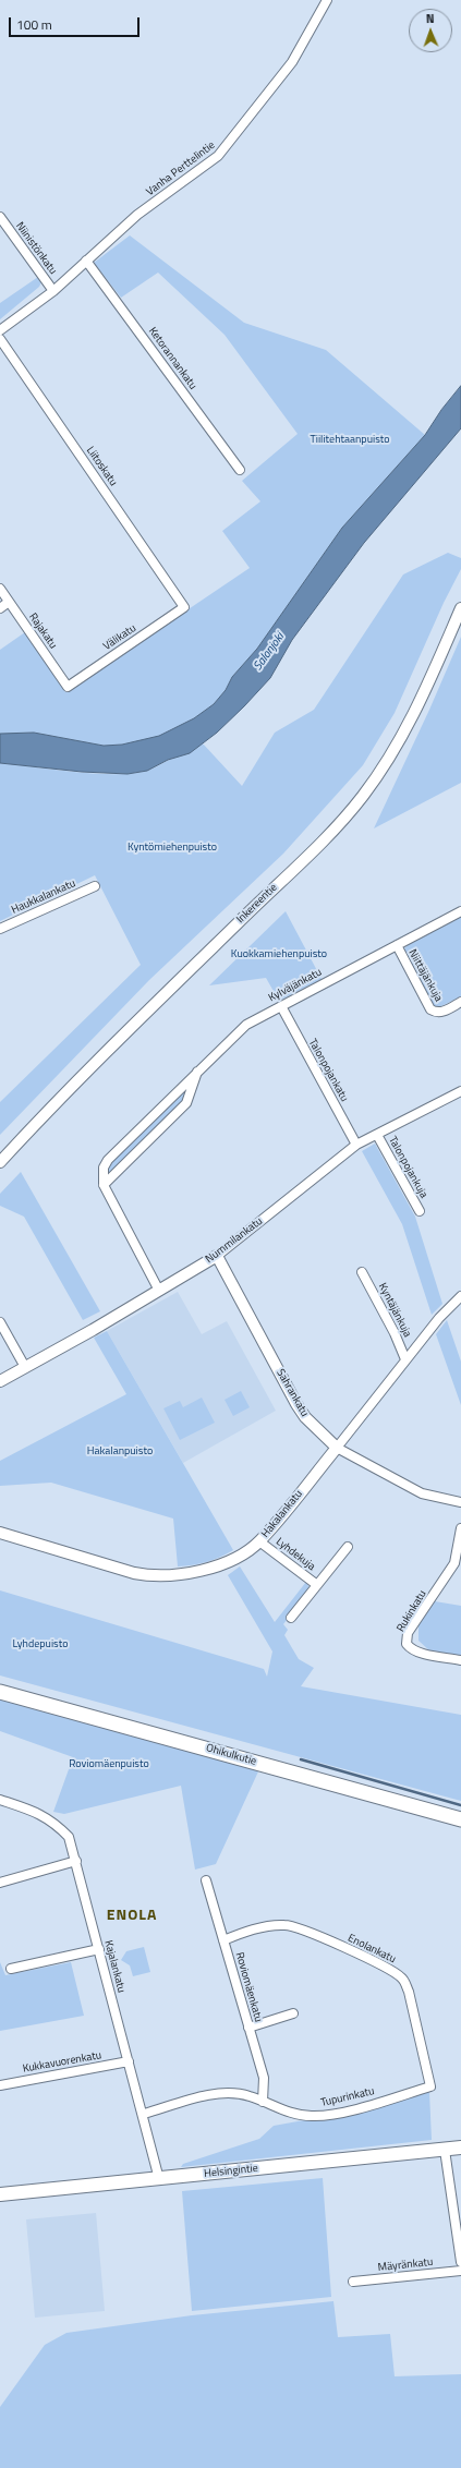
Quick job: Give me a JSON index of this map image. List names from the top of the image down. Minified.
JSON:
{"streets":{"main road":["Ohikulkutie","Helsingintie"],"street":["Vanha Perttelintie","Niinistönkatu","Ketorannankatu","Liitoskatu","Rajakatu","Välikatu","Haukkalankatu","Inkereentie","Niittäjänkuja","Kylväjänkatu","Talonpojankatu","Talonpojankuja","Nummilankatu","Kyntäjänkuja","Sahrankatu","Hakalankatu","Lyhdekuja","Rukinkatu","Enolankatu","Kajalankatu","Roviomäenkatu","Kukkavuorenkatu","Tupurinkatu","Mäyränkatu"]},"crossings":[["Vanha Perttelintie","Niinistönkatu"],["Vanha Perttelintie","Ketorannankatu"],["Liitoskatu","Välikatu"],["Rajakatu","Välikatu"],["Niittäjänkuja","Kylväjänkatu"],["Kylväjänkatu","Talonpojankatu"],["Talonpojankatu","Nummilankatu"],["Talonpojankuja","Nummilankatu"],["Nummilankatu","Sahrankatu"],["Kyntäjänkuja","Hakalankatu"],["Sahrankatu","Hakalankatu"],["Hakalankatu","Lyhdekuja"],["Enolankatu","Roviomäenkatu"],["Enolankatu","Tupurinkatu"],["Kajalankatu","Kukkavuorenkatu"],["Kajalankatu","Tupurinkatu"],["Kajalankatu","Helsingintie"],["Roviomäenkatu","Tupurinkatu"]],"districts":["ENOLA"],"water":["Salonjoki"],"parks":["Tiilitehtaanpuisto","Kyntömiehenpuisto","Kuokkamiehenpuisto","Hakalanpuisto","Lyhdepuisto","Roviomäenpuisto"],"scale_bar":"100 m","north":"top"}
